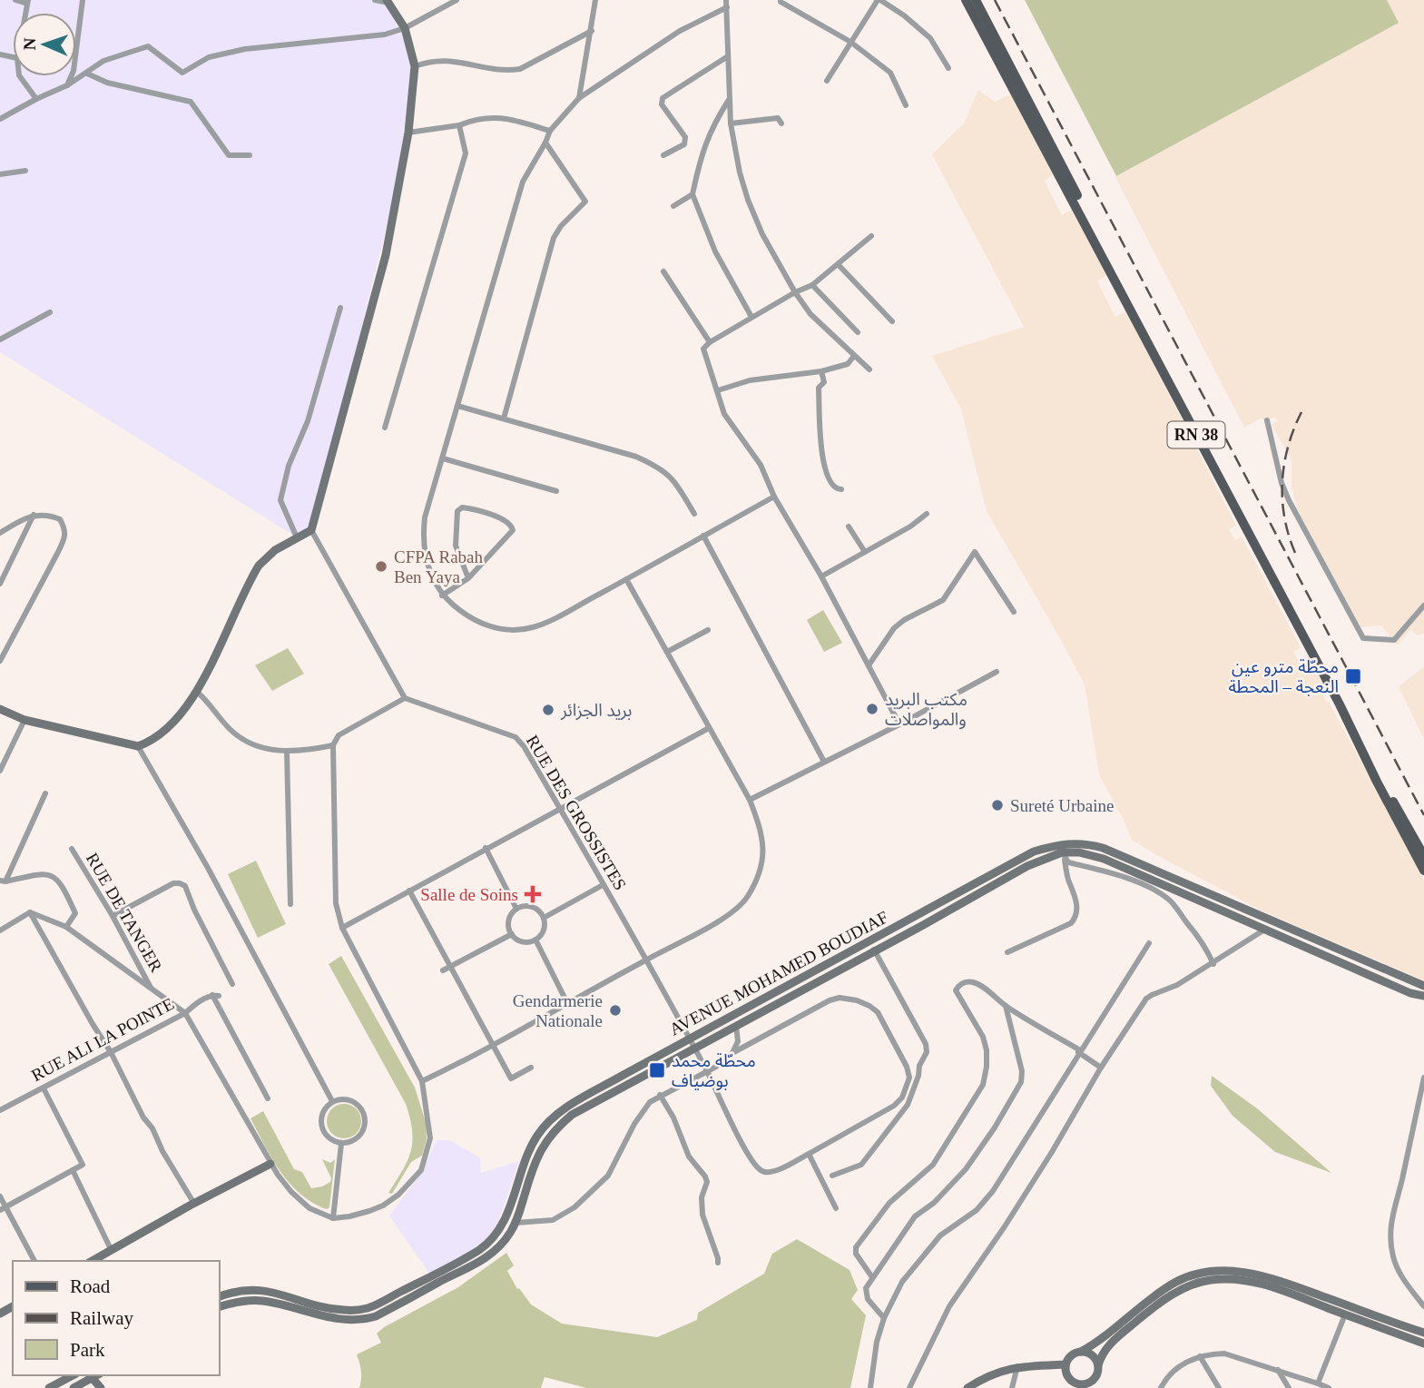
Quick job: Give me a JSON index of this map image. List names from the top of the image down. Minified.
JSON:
{"streets":{"main road":["RN 38","AVENUE MOHAMED BOUDIAF"],"street":["RUE DES GROSSISTES","RUE DE TANGER","RUE ALI LA POINTE"]},"crossings":[["RUE DES GROSSISTES","AVENUE MOHAMED BOUDIAF"]],"places":{"other":["CFPA Rabah Ben Yaya","مكتب البريد والمواصلات","بريد الجزائر","Sureté Urbaine","Gendarmerie Nationale"],"transit":["محطّة مترو عين النعجة – المحطة","محطّة محمد بوضياف"],"health":["Salle de Soins"]},"legend":["Road","Railway","Park"],"north":"left"}
